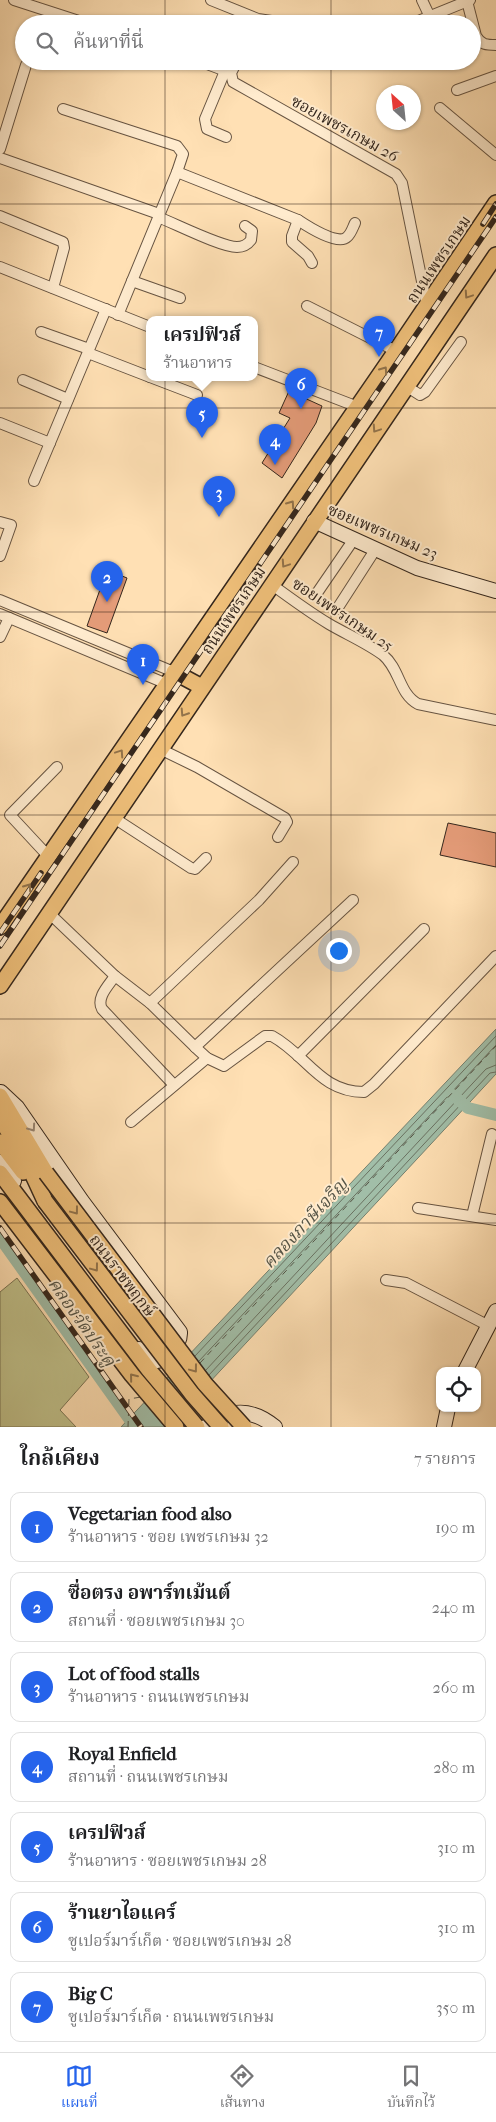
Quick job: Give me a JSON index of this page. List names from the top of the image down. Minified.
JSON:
{"streets":{"main road":["ถนนเพชรเกษม","ถนนราชพฤกษ์"],"street":["ซอยเพชรเกษม 26","ซอยเพชรเกษม 23","ซอยเพชรเกษม 25"]},"crossings":[["ซอยเพชรเกษม 26","ถนนเพชรเกษม"],["ถนนเพชรเกษม","ซอยเพชรเกษม 23"],["ถนนเพชรเกษม","ซอยเพชรเกษม 25"]],"water":["คลองภาษีเจริญ","คลองวัดประดู่"],"north":"top left","page":{"search":"ค้นหาที่นี่","popup":["เครปฟิวส์","ร้านอาหาร"],"pins":["7","6","5","4","3","2","1"],"heading":["ใกล้เคียง","7 รายการ"],"list":[{"mark":"1","name":"Vegetarian food also","note":"ร้านอาหาร · ซอย เพชรเกษม 32","value":"190 m"},{"mark":"2","name":"ซื่อตรง อพาร์ทเม้นต์","note":"สถานที่ · ซอยเพชรเกษม 30","value":"240 m"},{"mark":"3","name":"Lot of food stalls","note":"ร้านอาหาร · ถนนเพชรเกษม","value":"260 m"},{"mark":"4","name":"Royal Enfield","note":"สถานที่ · ถนนเพชรเกษม","value":"280 m"},{"mark":"5","name":"เครปฟิวส์","note":"ร้านอาหาร · ซอยเพชรเกษม 28","value":"310 m"},{"mark":"6","name":"ร้านยาไอแคร์","note":"ซูเปอร์มาร์เก็ต · ซอยเพชรเกษม 28","value":"310 m"},{"mark":"7","name":"Big C","note":"ซูเปอร์มาร์เก็ต · ถนนเพชรเกษม","value":"350 m"}],"nav":["แผนที่","เส้นทาง","บันทึกไว้"]}}
